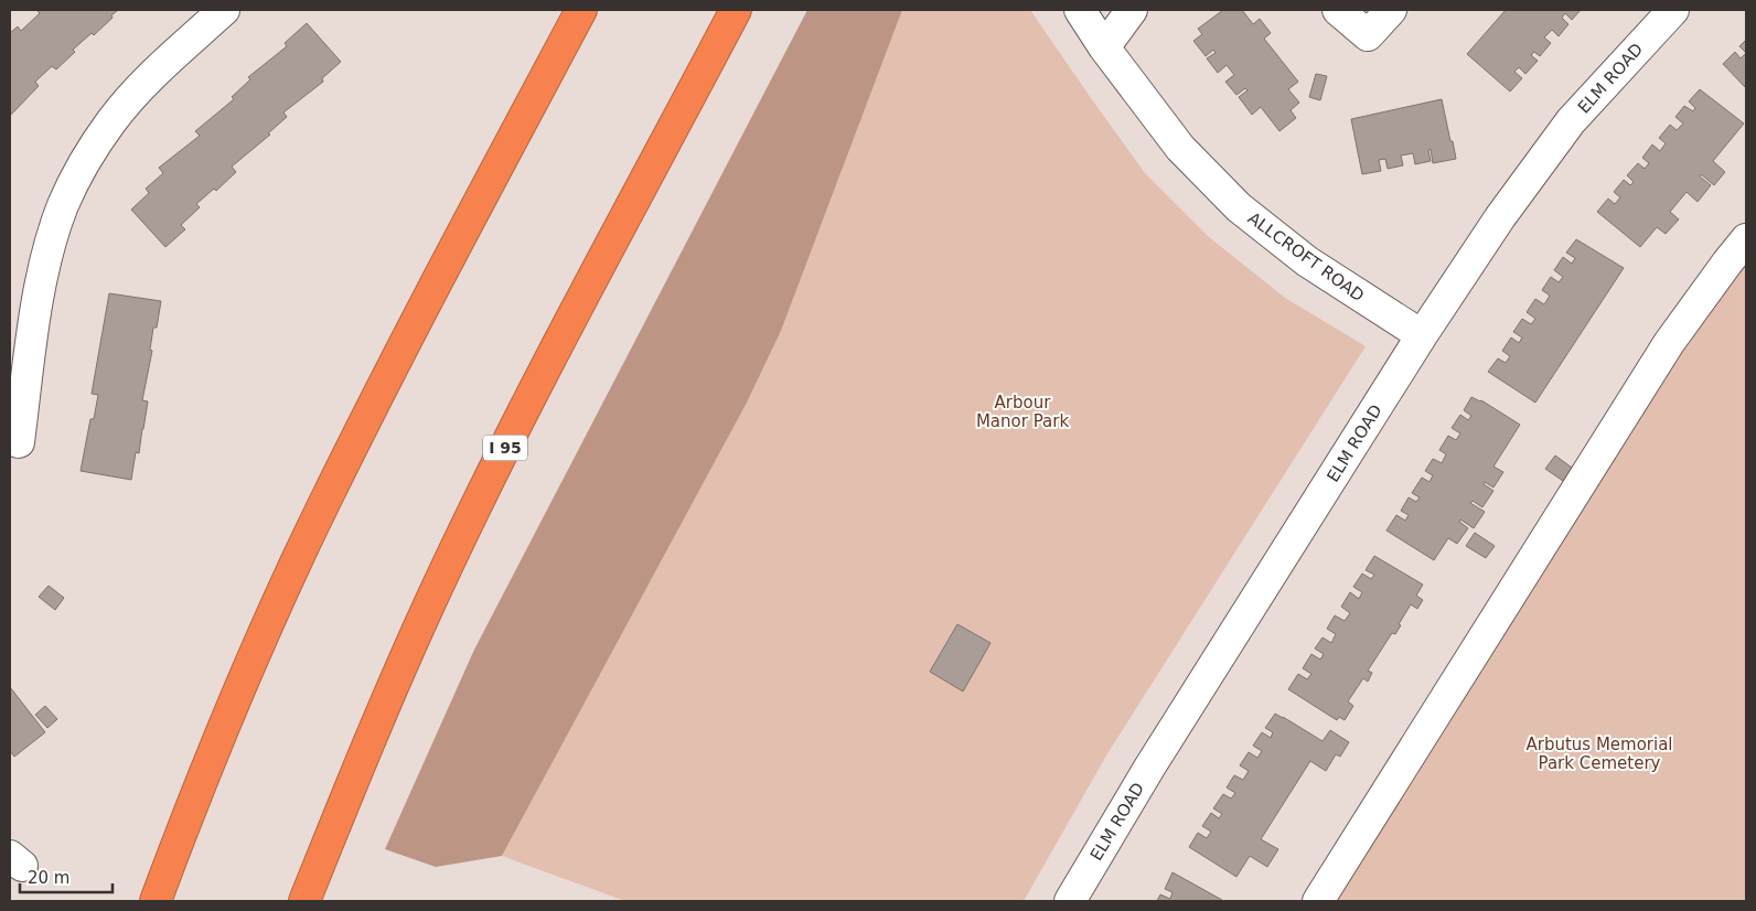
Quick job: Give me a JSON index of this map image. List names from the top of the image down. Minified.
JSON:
{"streets":{"highway":["I 95"],"street":["ELM ROAD","ALLCROFT ROAD"]},"crossings":[["ELM ROAD","ALLCROFT ROAD"]],"parks":["Arbour Manor Park","Arbutus Memorial Park Cemetery"],"scale_bar":"20 m"}
